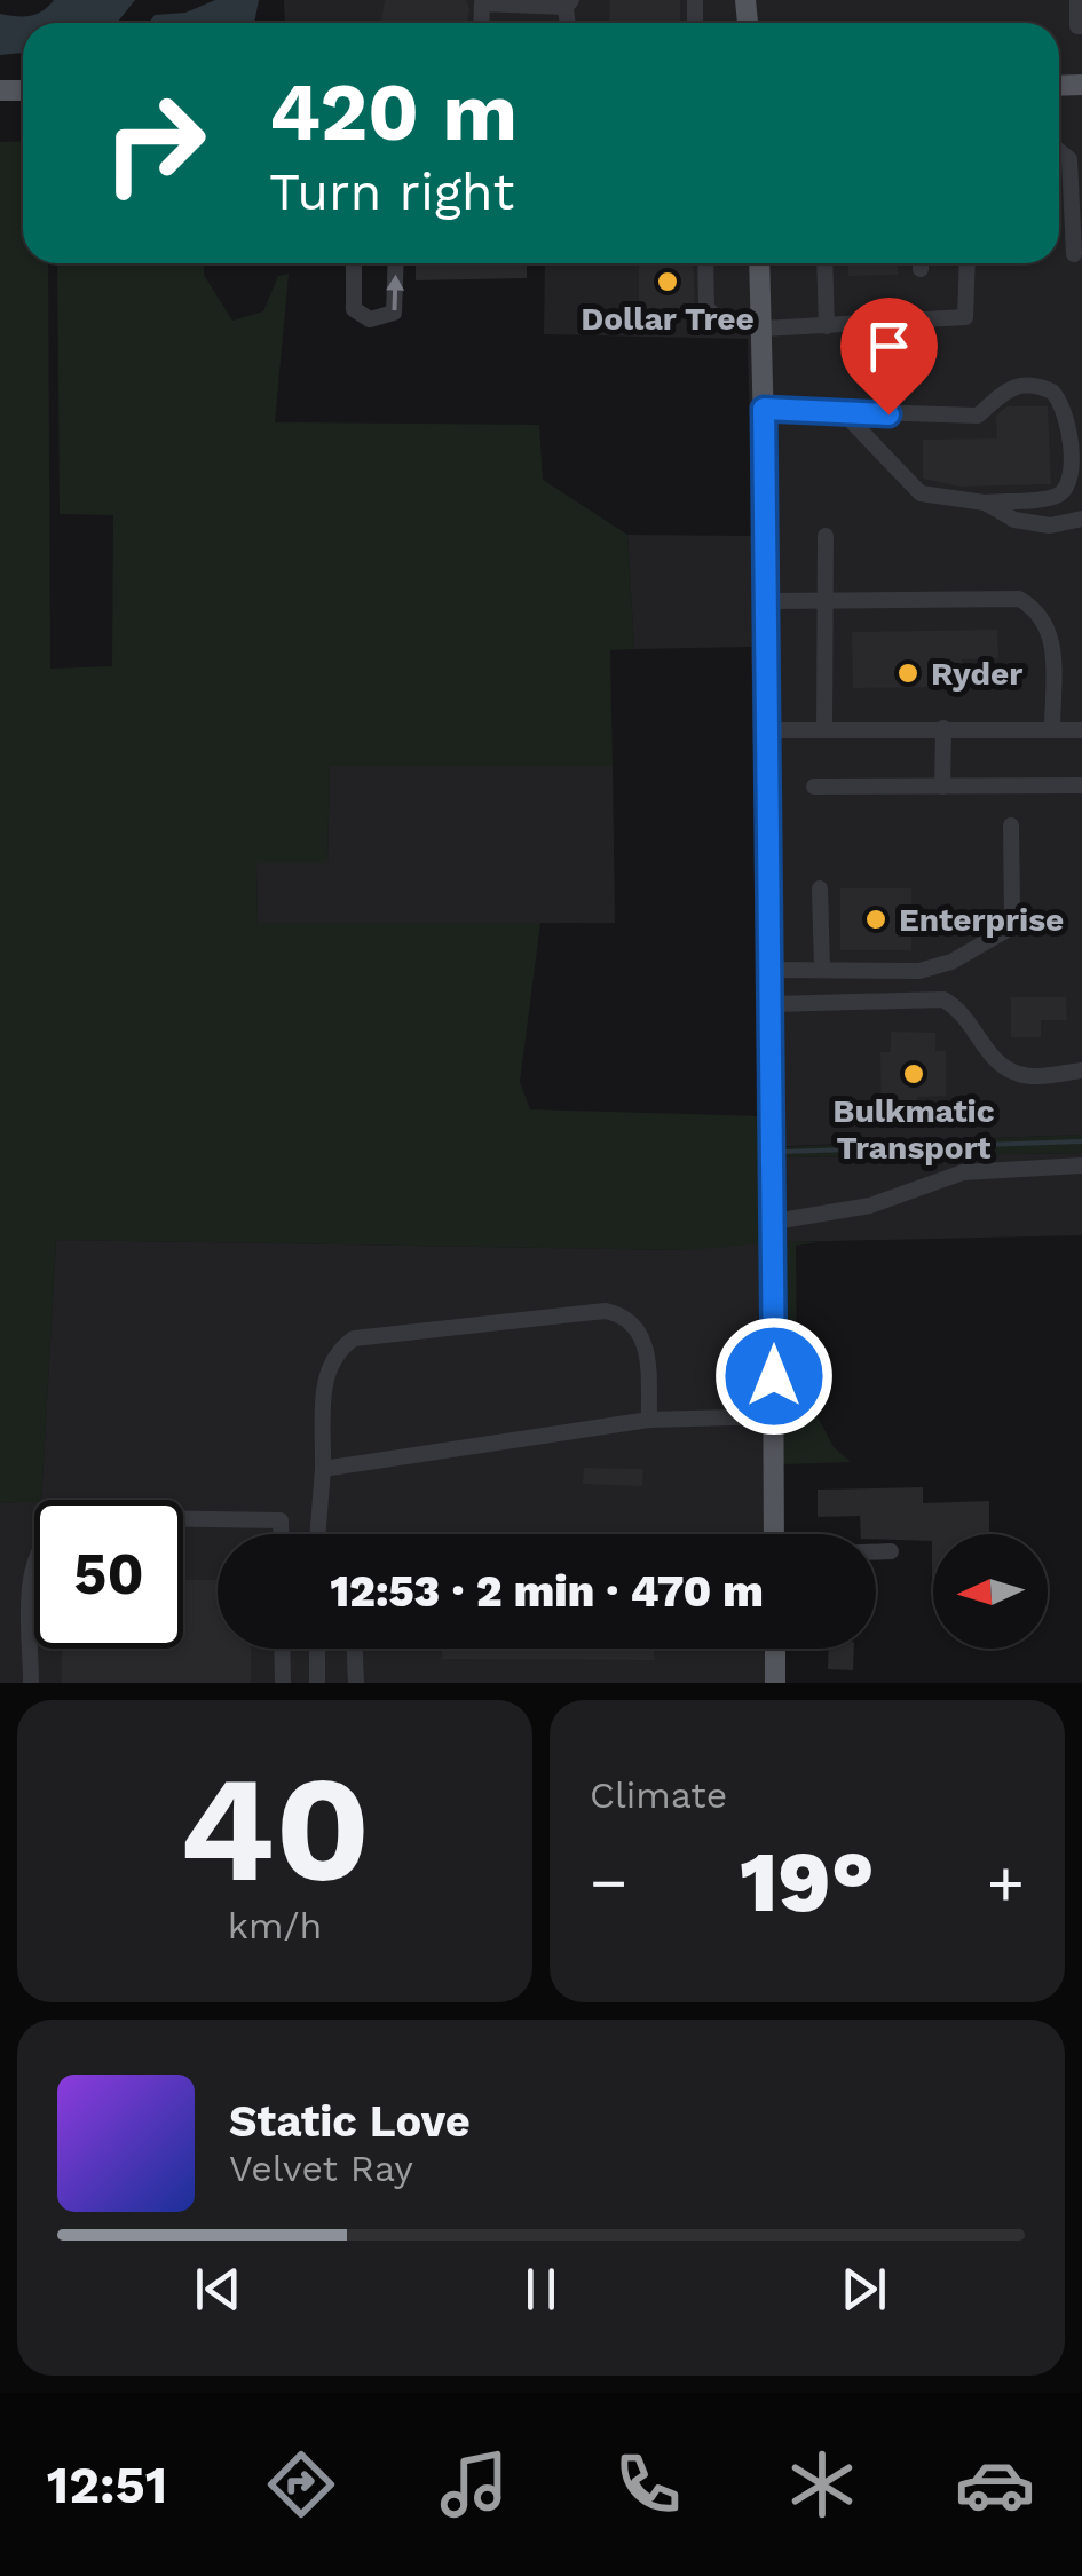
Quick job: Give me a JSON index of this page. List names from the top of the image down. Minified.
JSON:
{"places":["Dollar Tree","Ryder","Enterprise","Bulkmatic Transport"],"north":"left","page":{"turn":["420 m","Turn right"],"limit":"50","trip":"12:53 · 2 min · 470 m","tile":[["40","km/h"],"Climate"],"heat":["−","19°","+"],"song":["Static Love","Velvet Ray"],"tabs":"12:51"}}
